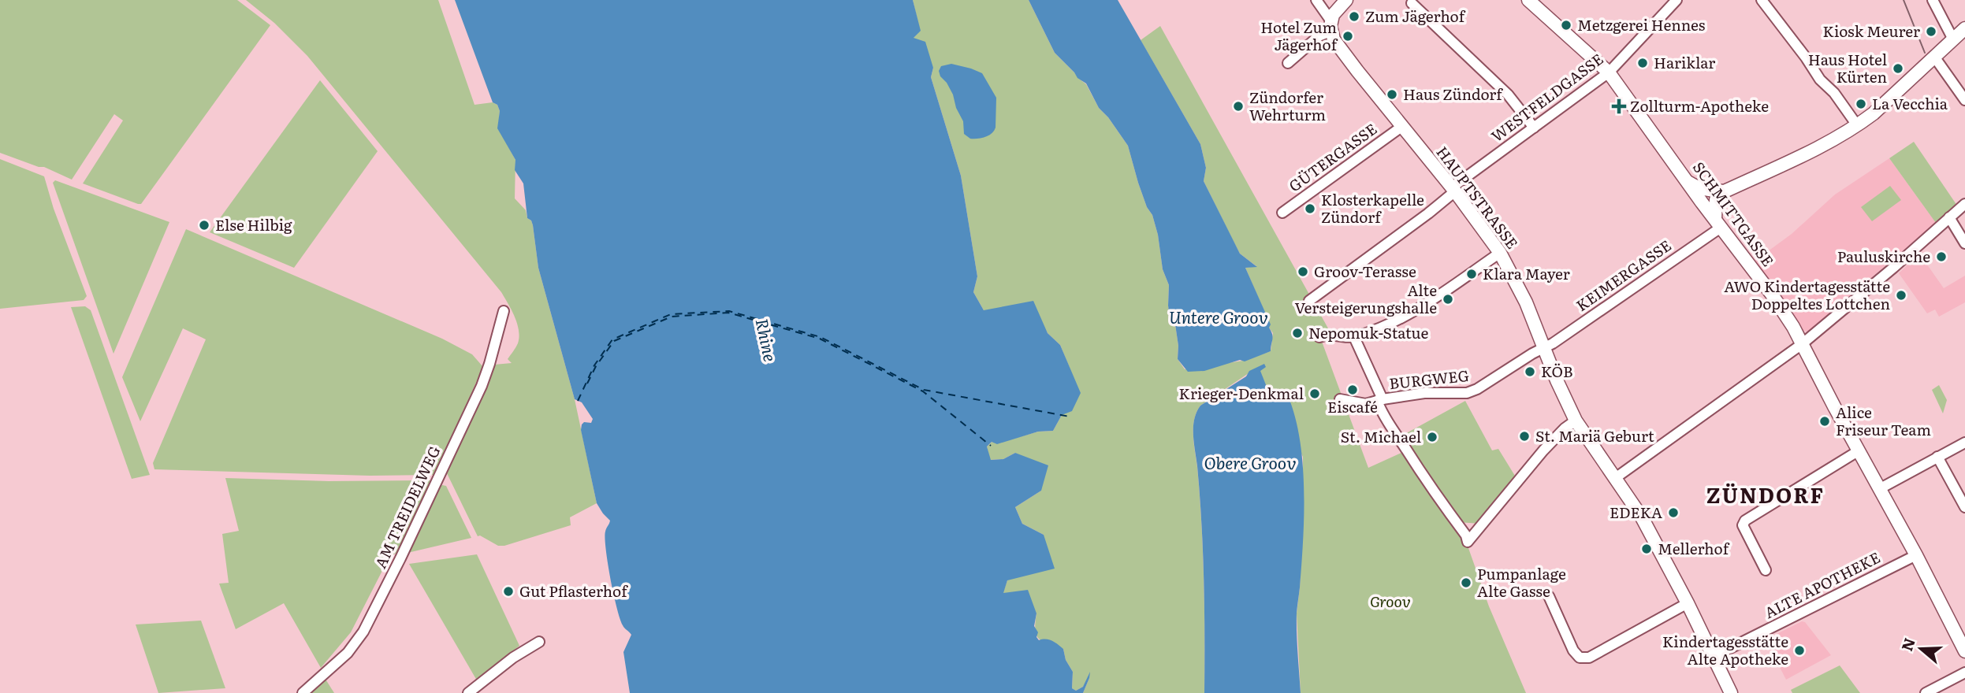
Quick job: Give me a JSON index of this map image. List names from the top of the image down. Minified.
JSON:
{"streets":{"main road":["HAUPTSTRASSE","SCHMITTGASSE"],"street":["WESTFELDGASSE","GÜTERGASSE","KEIMERGASSE","BURGWEG","AM TREIDELWEG","ALTE APOTHEKE"]},"crossings":[["WESTFELDGASSE","HAUPTSTRASSE"],["WESTFELDGASSE","SCHMITTGASSE"],["GÜTERGASSE","HAUPTSTRASSE"],["HAUPTSTRASSE","KEIMERGASSE"],["HAUPTSTRASSE","BURGWEG"],["HAUPTSTRASSE","ALTE APOTHEKE"],["SCHMITTGASSE","KEIMERGASSE"],["SCHMITTGASSE","ALTE APOTHEKE"],["KEIMERGASSE","BURGWEG"]],"districts":["ZÜNDORF"],"water":["Untere Groov","Rhine","Obere Groov"],"parks":["Groov"],"places":{"other":["Zum Jägerhof","Metzgerei Hennes","Kiosk Meurer","Hotel Zum Jägerhof","Hariklar","Haus Hotel Kürten","Haus Zündorf","La Vecchia","Zündorfer Wehrturm","Klosterkapelle Zündorf","Else Hilbig","Pauluskirche","Groov-Terasse","Klara Mayer","AWO Kindertagesstätte Doppeltes Lottchen","Alte Versteigerungshalle","Nepomuk-Statue","KÖB","Eiscafé","Krieger-Denkmal","Alice Friseur Team","St. Mariä Geburt","St. Michael","EDEKA","Mellerhof","Pumpanlage Alte Gasse","Gut Pflasterhof","Kindertagesstätte Alte Apotheke"],"health":["Zollturm-Apotheke"]},"north":"left"}
